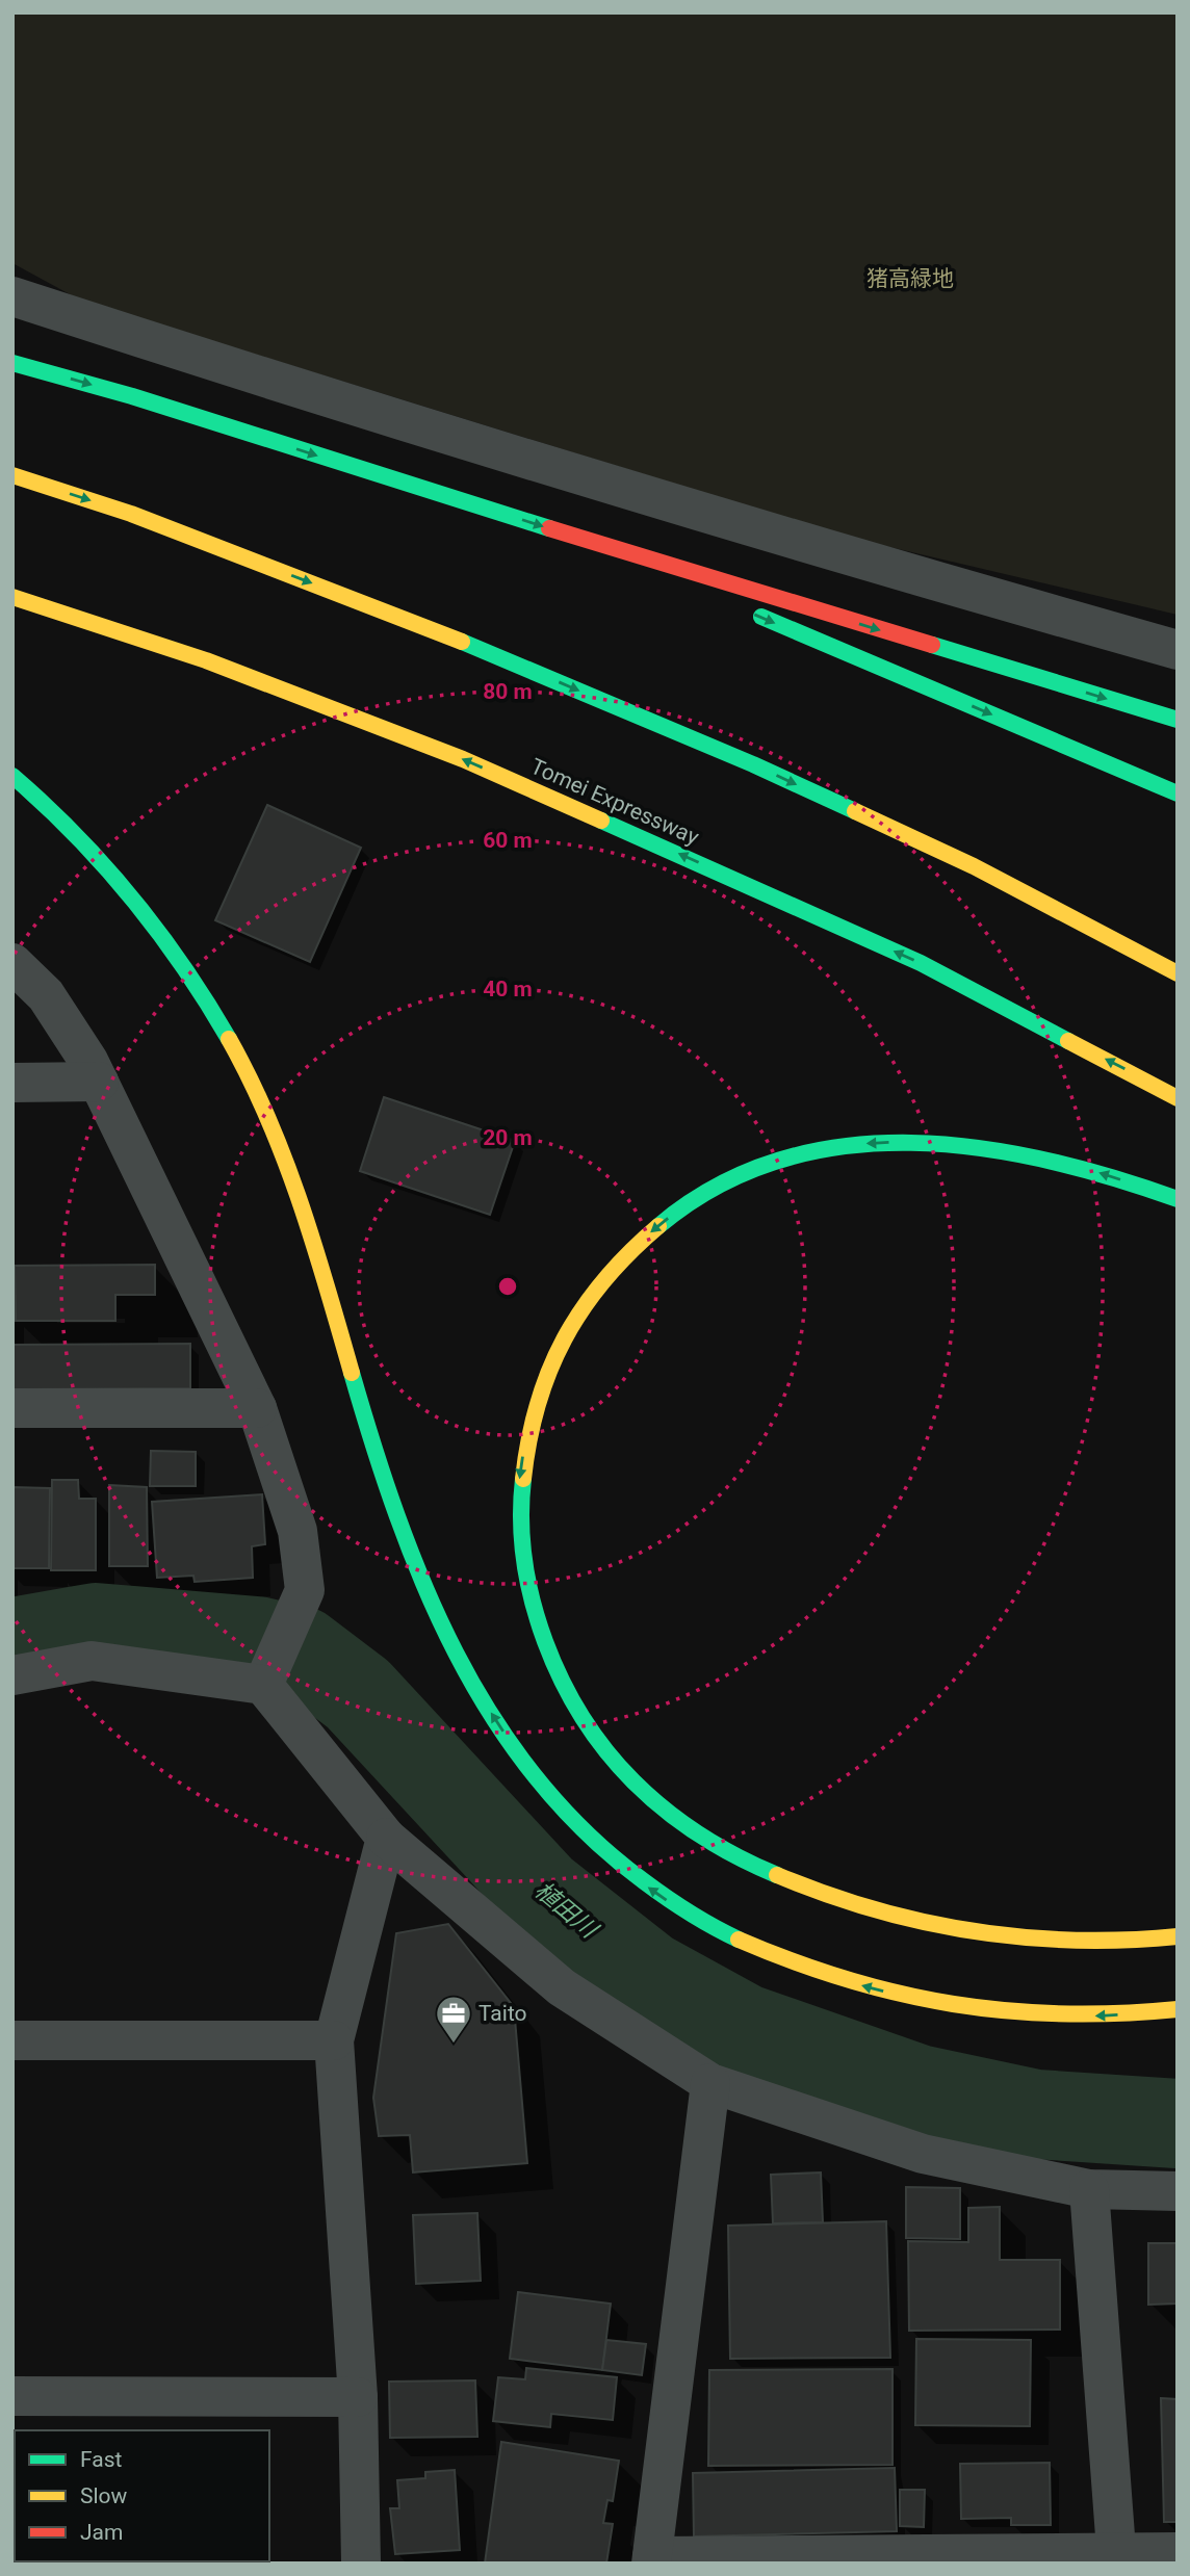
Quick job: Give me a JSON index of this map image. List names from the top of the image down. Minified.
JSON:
{"streets":{"highway":["Tomei Expressway"]},"water":["植田川"],"parks":["猪高緑地"],"places":{"office":["Taito"]},"legend":["Fast","Slow","Jam"],"rings":["80 m","60 m","40 m","20 m"]}
